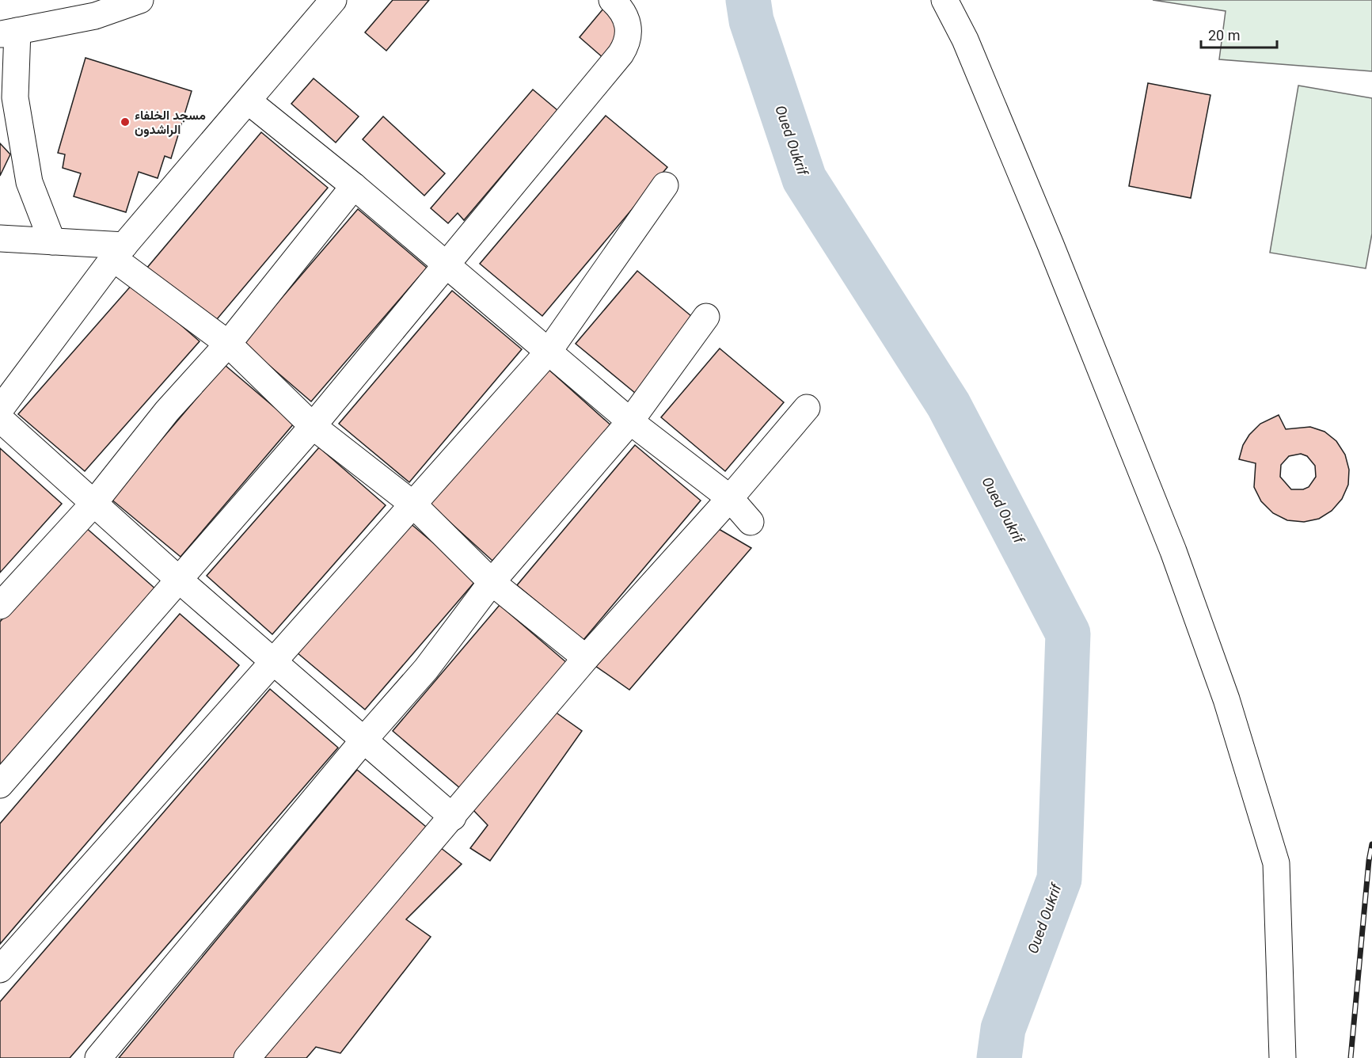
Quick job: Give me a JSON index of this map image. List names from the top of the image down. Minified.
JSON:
{"water":["Oued Oukrif"],"places":["مسجد الخلفاء الراشدون"],"scale_bar":"20 m"}
